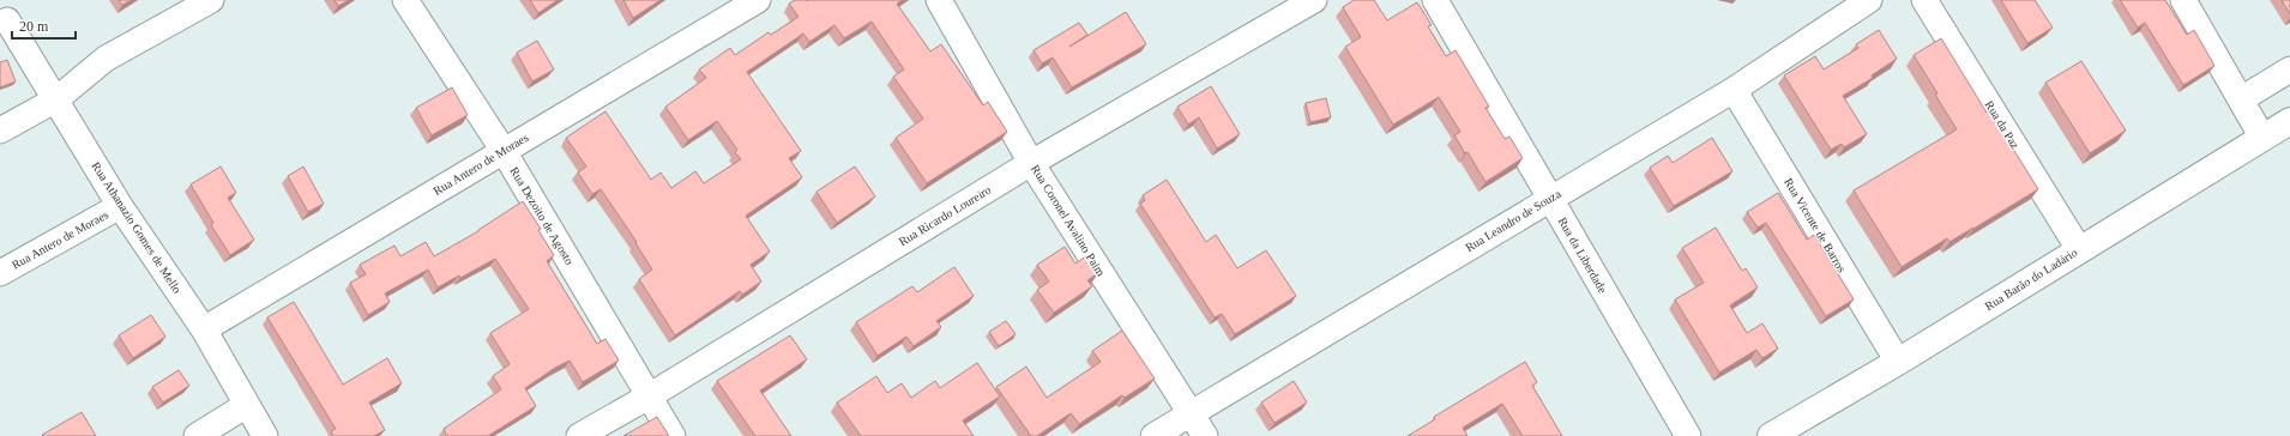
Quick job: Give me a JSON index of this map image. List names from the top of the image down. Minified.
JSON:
{"streets":{"main road":["Rua Barão do Ladário"],"street":["Rua da Paz","Rua Antero de Moraes","Rua Dezoito de Agosto","Rua Ricardo Loureiro","Rua Coronel Avalino Paim","Rua Leandro de Souza","Rua Vicente de Barros","Rua Athanazio Gomes de Mello","Rua da Liberdade"]},"crossings":[["Rua da Paz","Rua Barão do Ladário"],["Rua Antero de Moraes","Rua Dezoito de Agosto"],["Rua Antero de Moraes","Rua Athanazio Gomes de Mello"],["Rua Dezoito de Agosto","Rua Ricardo Loureiro"],["Rua Ricardo Loureiro","Rua Coronel Avalino Paim"],["Rua Coronel Avalino Paim","Rua Leandro de Souza"],["Rua Leandro de Souza","Rua Vicente de Barros"],["Rua Leandro de Souza","Rua da Liberdade"],["Rua Vicente de Barros","Rua Barão do Ladário"]],"scale_bar":"20 m"}
